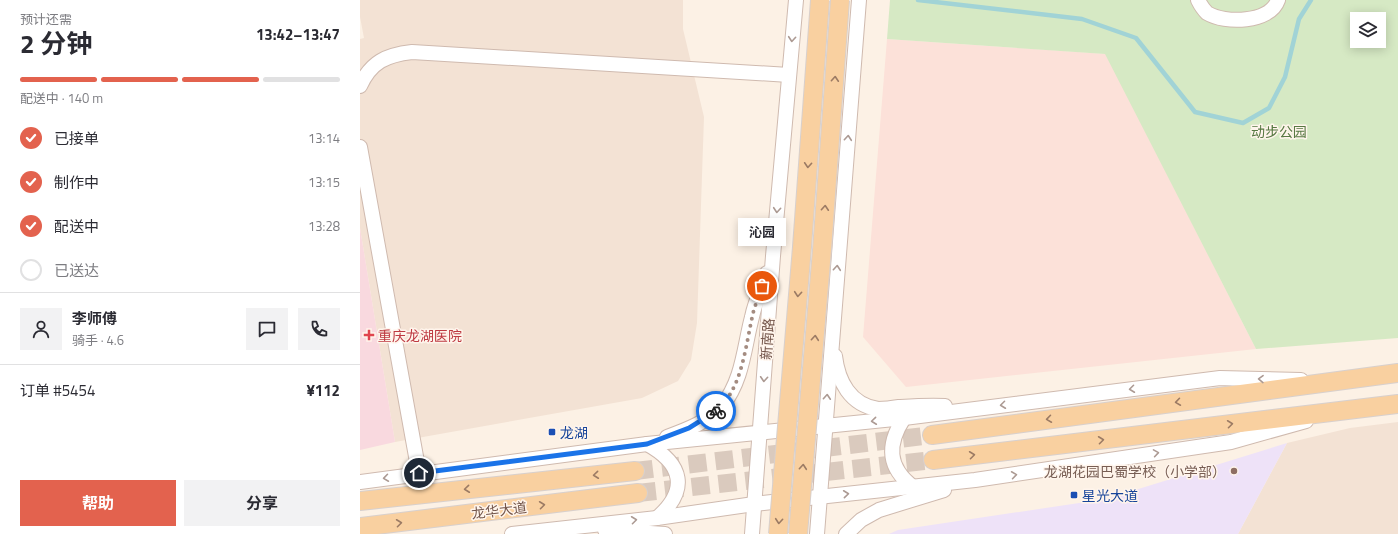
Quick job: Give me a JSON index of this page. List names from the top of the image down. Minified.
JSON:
{"streets":{"main road":["新南路","龙华大道"]},"parks":["动步公园"],"places":{"other":["沁园","龙湖花园巴蜀学校（小学部）"],"health":["重庆龙湖医院"],"transit":["龙湖","星光大道"]},"page":{"heading":["2 分钟","预计还需","13:42–13:47"],"panel":["李师傅","骑手 · 4.6","订单 #5454","¥112"],"bar":"配送中 · 140 m","list":[["已接单","13:14"],["制作中","13:15"],["配送中","13:28"],"已送达"],"bubble":"沁园","buttons":["帮助","分享"]}}
